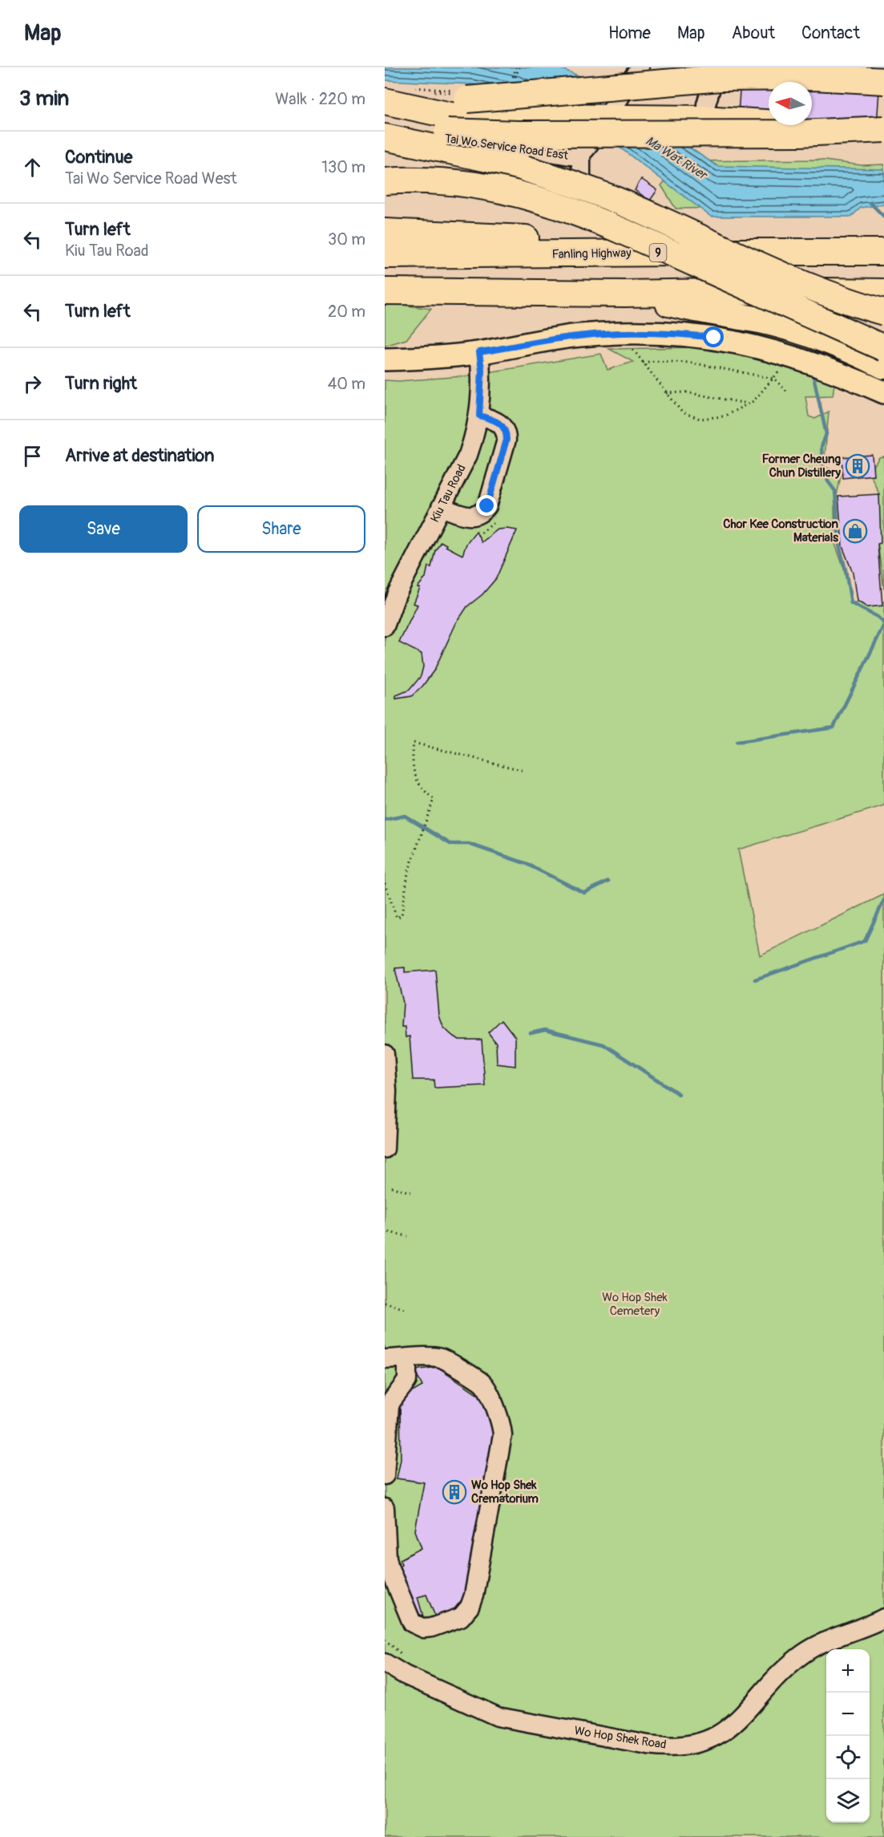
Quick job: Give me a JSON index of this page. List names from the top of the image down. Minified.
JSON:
{"streets":{"highway":["9","Fanling Highway"],"street":["Tai Wo Service Road East","Kiu Tau Road","Wo Hop Shek Road"]},"water":["Ma Wat River"],"parks":["Wo Hop Shek Cemetery"],"places":{"building":["Former Cheung Chun Distillery","Wo Hop Shek Crematorium"],"shop":["Chor Kee Construction Materials"]},"north":"left","page":{"header":"Map","nav":["Home","Map","About","Contact"],"heading":["3 min","Walk · 220 m"],"list":[["Continue","Tai Wo Service Road West","130 m"],["Turn left","Kiu Tau Road","30 m"],["Turn left","20 m"],["Turn right","40 m"],"Arrive at destination"],"buttons":["Save","Share"],"map_buttons":["+","−"]}}
